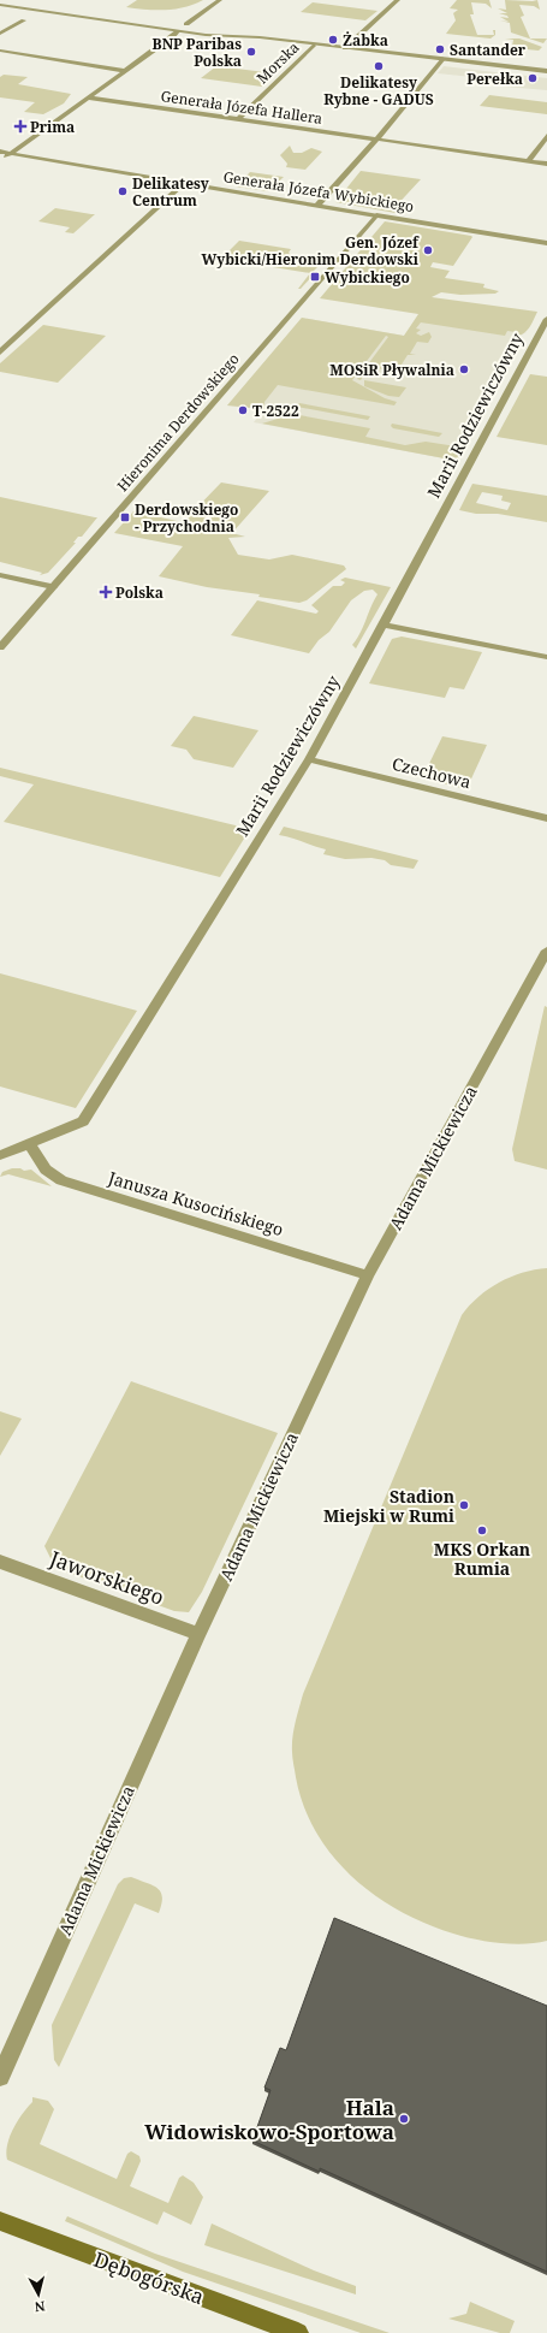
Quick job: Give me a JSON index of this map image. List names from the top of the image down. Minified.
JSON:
{"streets":{"main road":["Dębogórska"],"street":["Morska","Generała Józefa Hallera","Generała Józefa Wybickiego","Marii Rodziewiczówny","Hieronima Derdowskiego","Czechowa","Adama Mickiewicza","Janusza Kusocińskiego","Jaworskiego"]},"crossings":[["Morska","Generała Józefa Hallera"],["Generała Józefa Wybickiego","Hieronima Derdowskiego"],["Marii Rodziewiczówny","Czechowa"],["Marii Rodziewiczówny","Janusza Kusocińskiego"],["Adama Mickiewicza","Janusza Kusocińskiego"],["Adama Mickiewicza","Jaworskiego"]],"places":{"other":["Żabka","Santander","BNP Paribas Polska","Delikatesy Rybne - GADUS","Perełka","Delikatesy Centrum","Gen. Józef Wybicki/Hieronim Derdowski","MOSiR Pływalnia","T-2522","Stadion Miejski w Rumi","MKS Orkan Rumia","Hala Widowiskowo-Sportowa"],"health":["Prima","Polska"],"transit":["Wybickiego","Derdowskiego - Przychodnia"]},"north":"bottom"}
